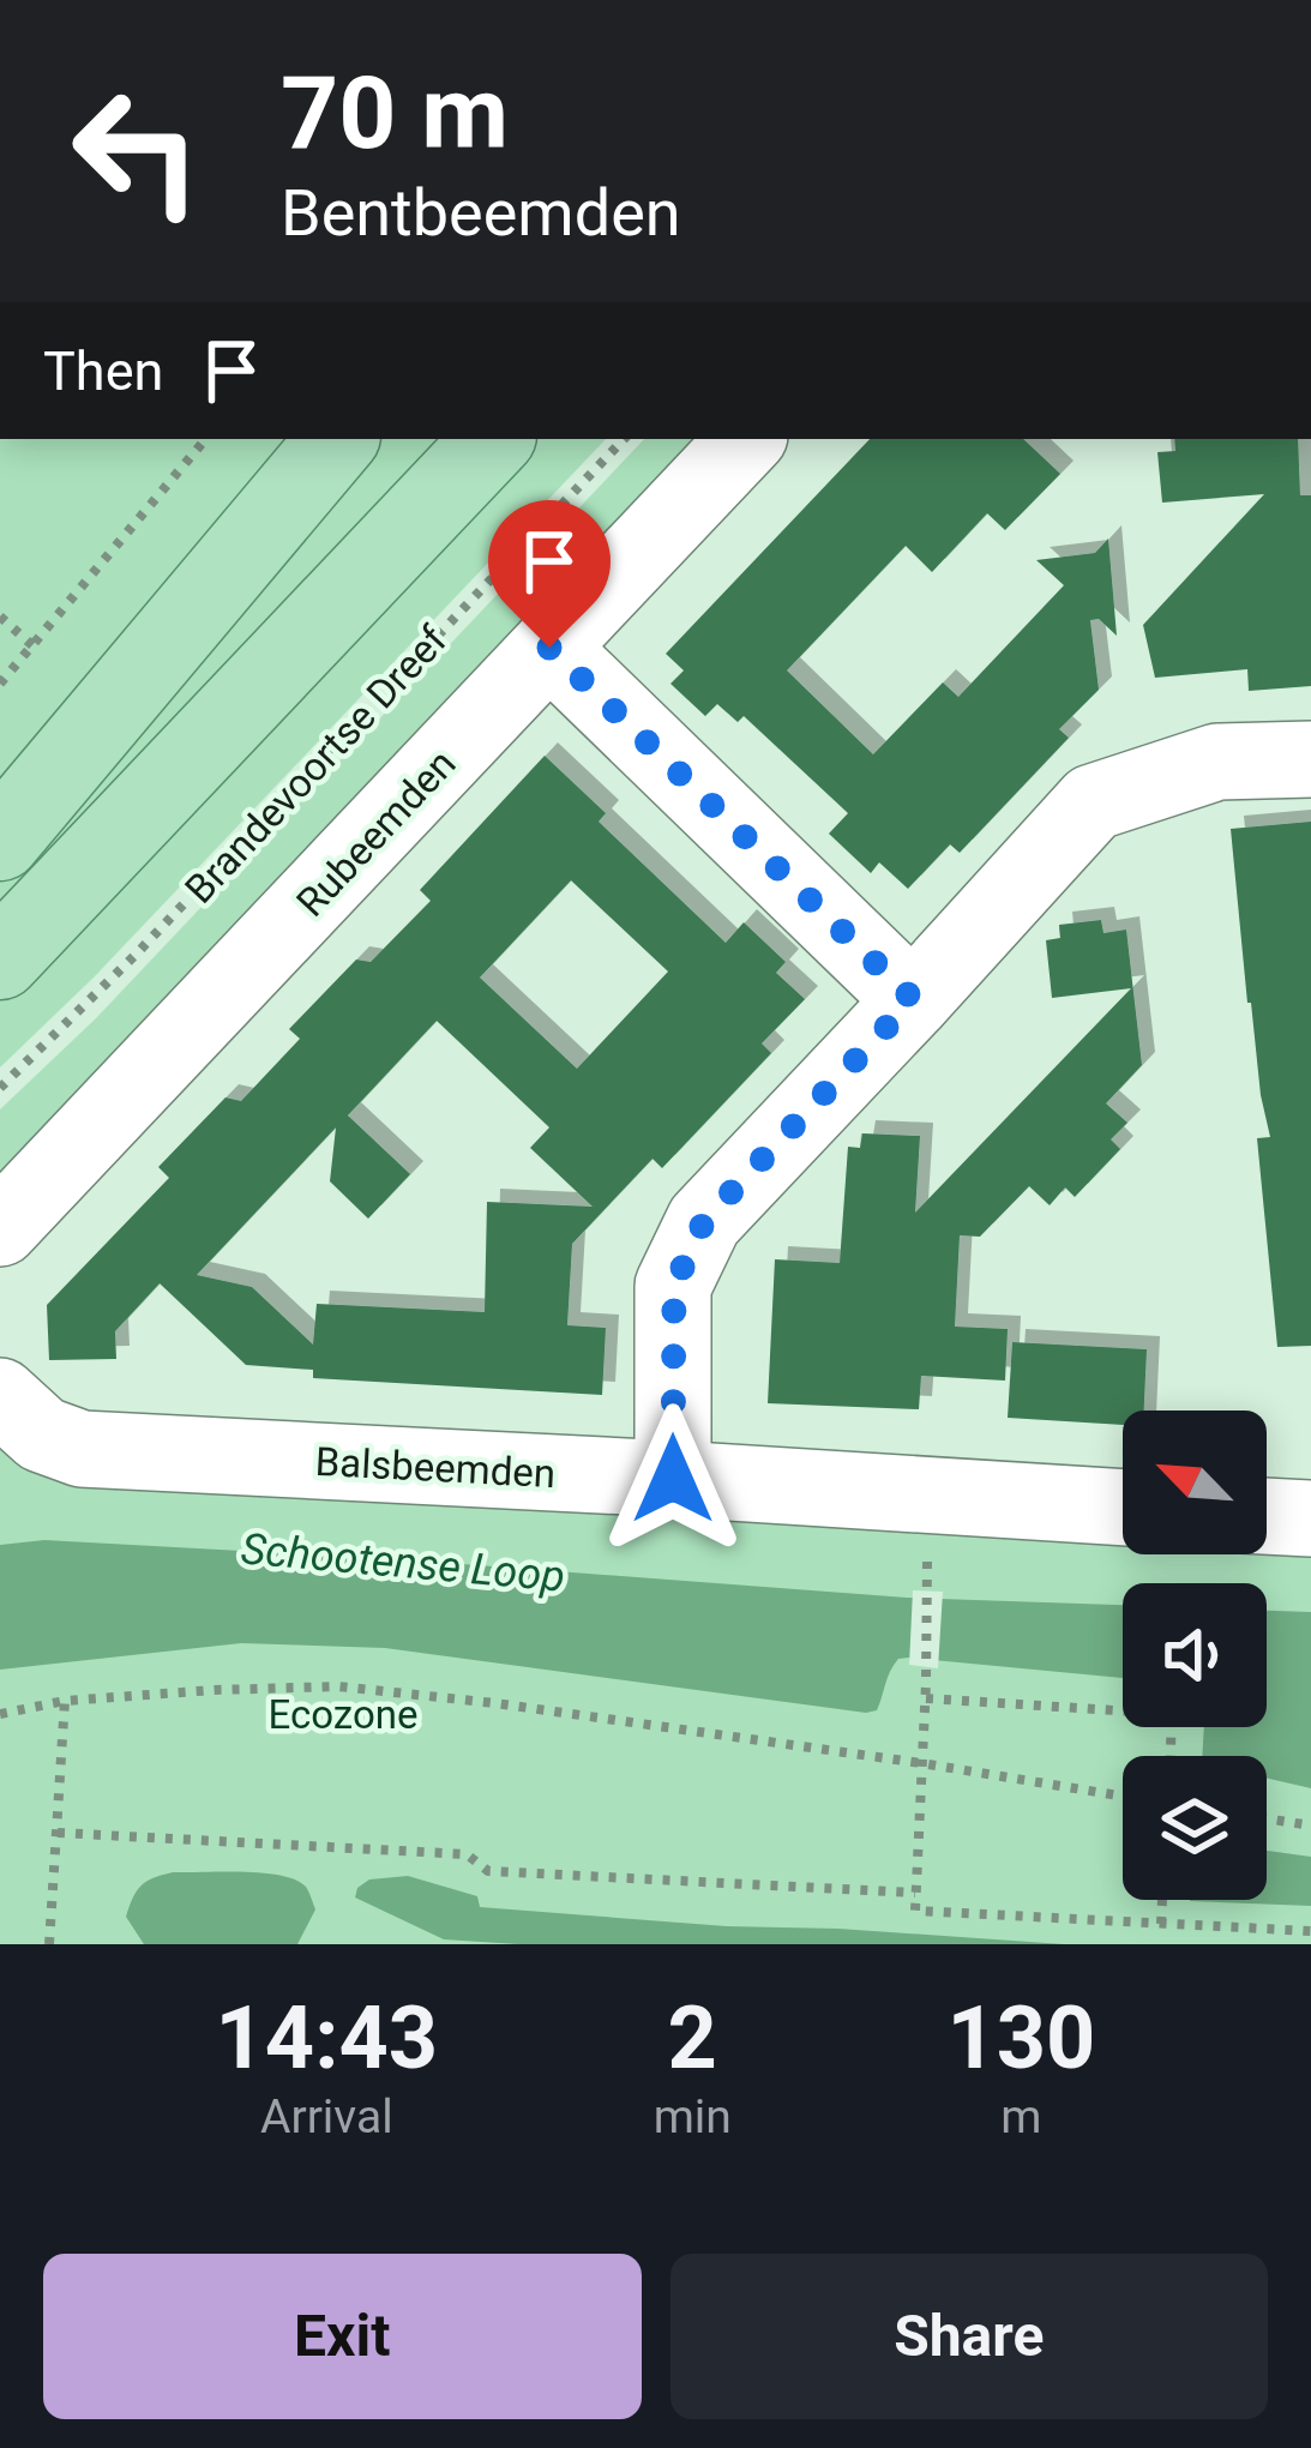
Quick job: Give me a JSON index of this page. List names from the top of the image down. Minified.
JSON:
{"streets":{"street":["Rubeemden","Balsbeemden"],"path":["Brandevoortse Dreef"]},"water":["Schootense Loop"],"parks":["Ecozone"],"north":"top left","page":{"turn":["70 m","Bentbeemden"],"then":"Then","eta":["14:43","Arrival","2","min","130","m"],"buttons":["Exit","Share"]}}
